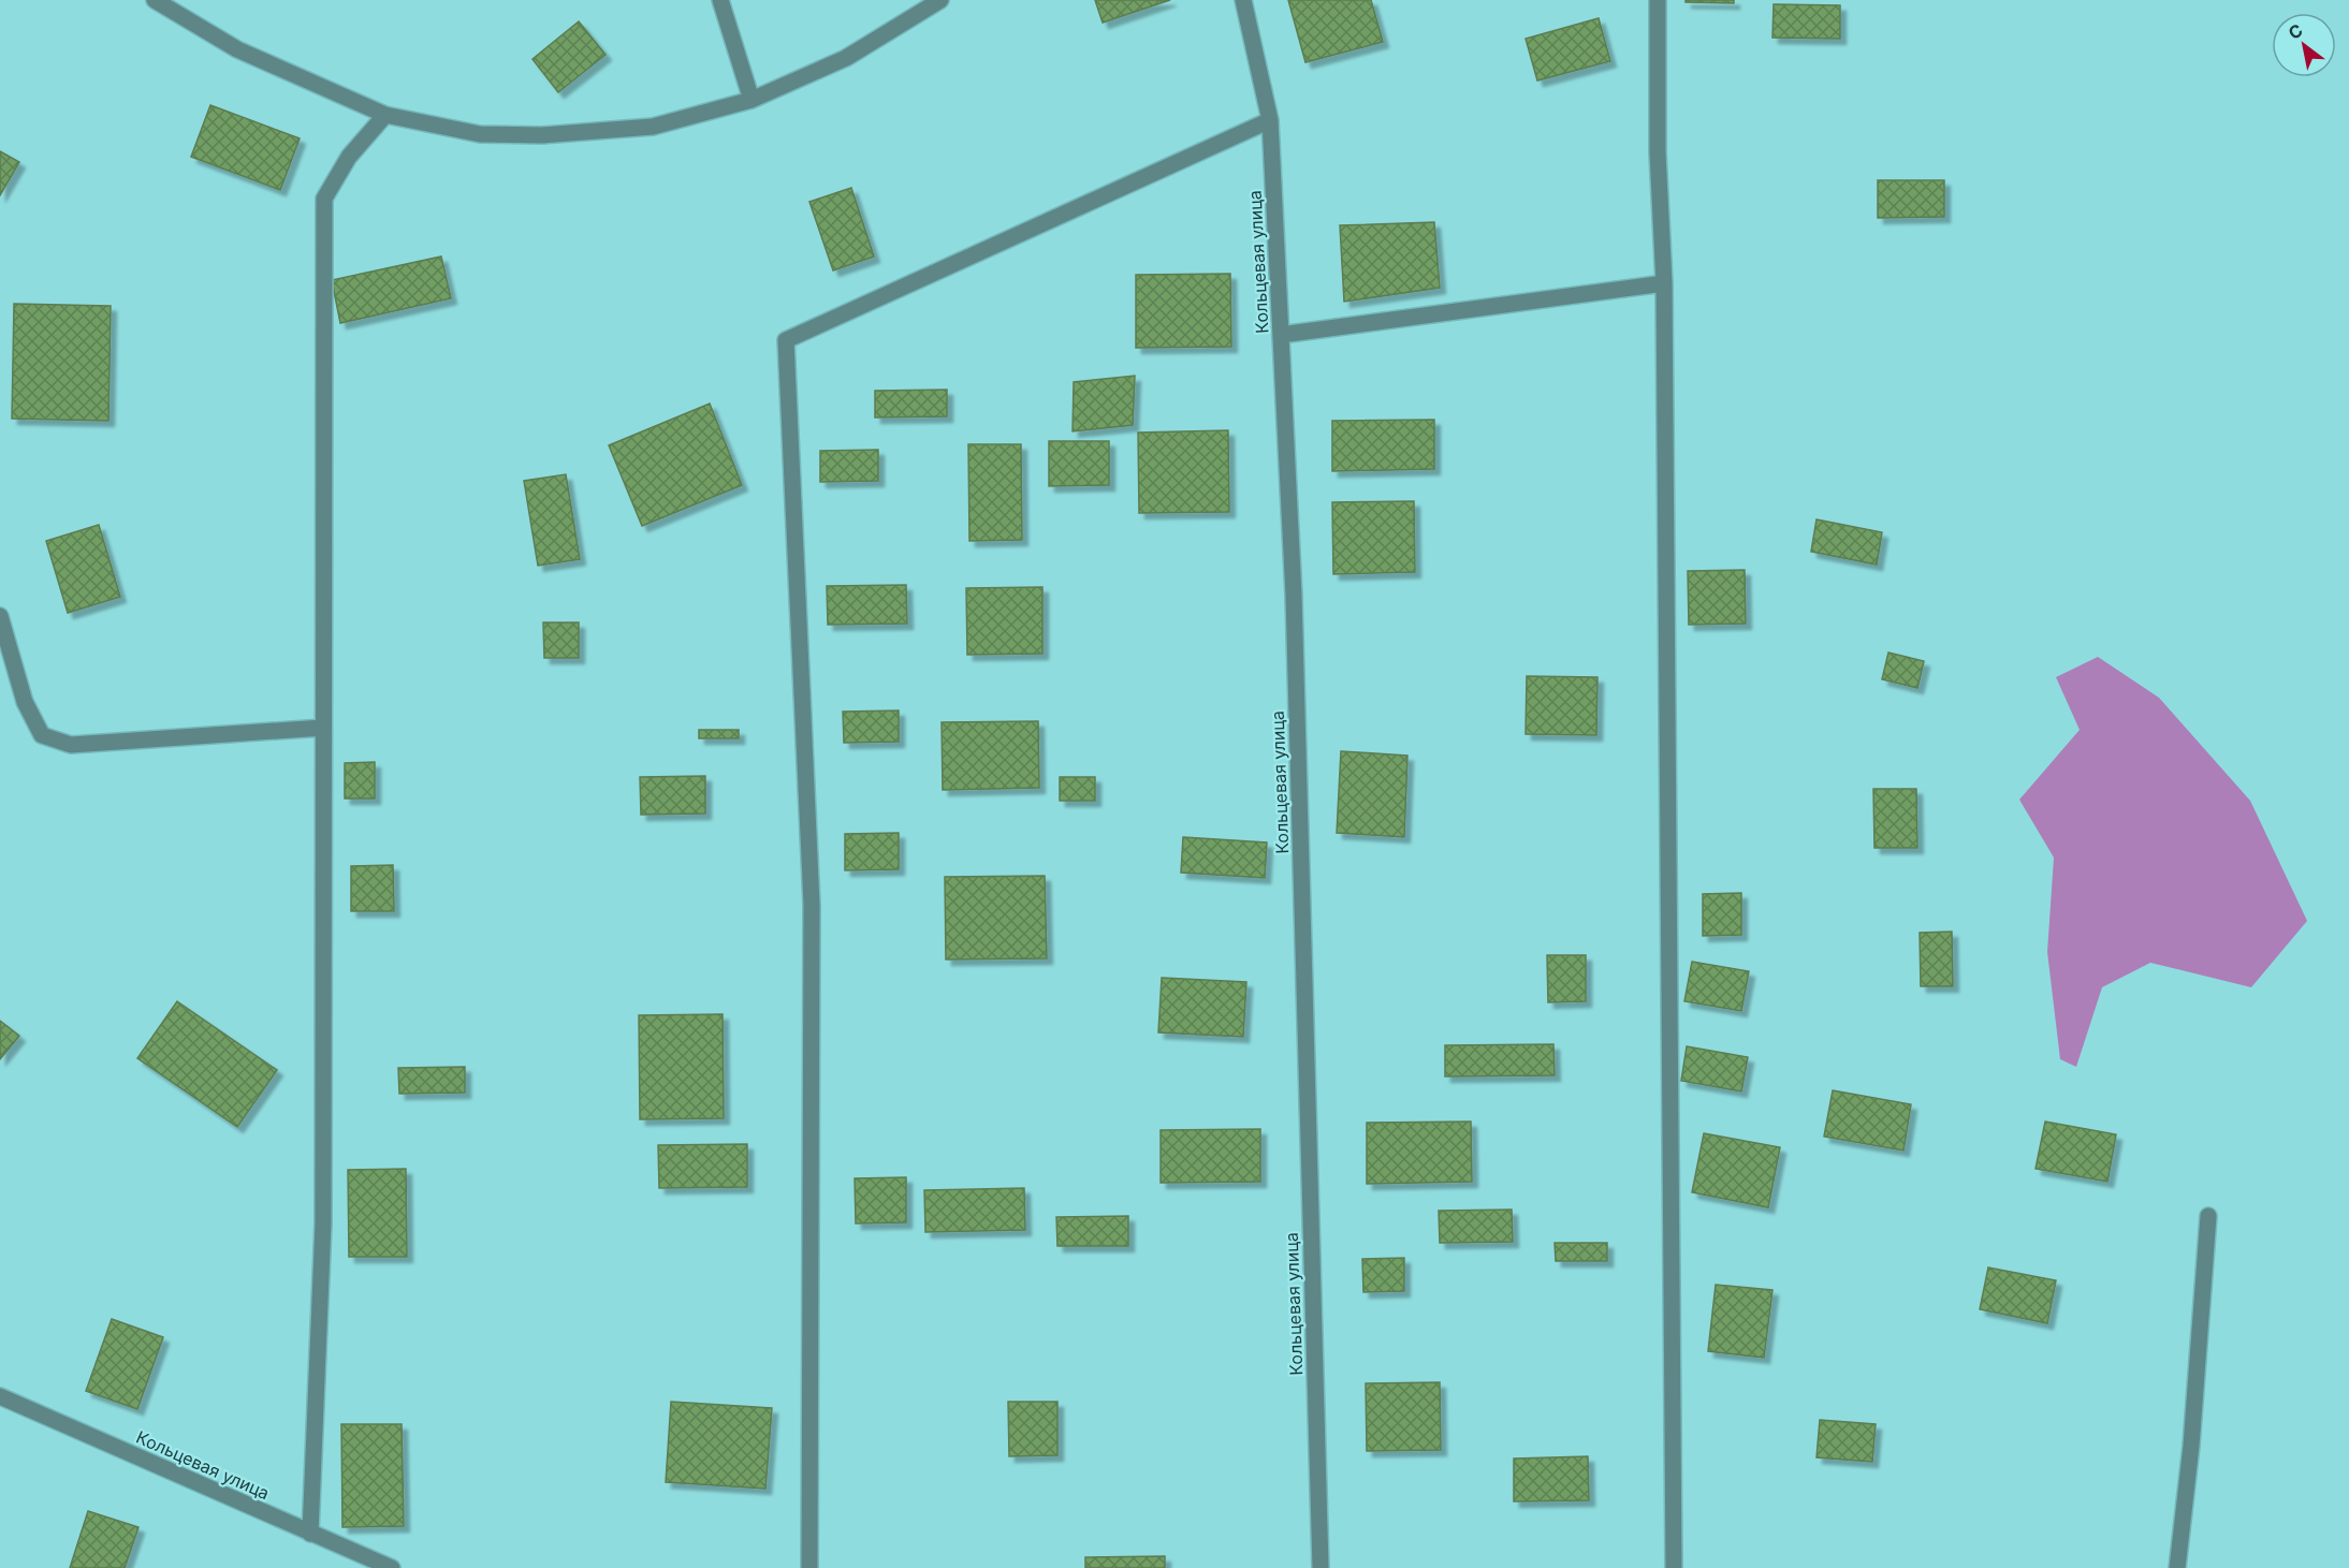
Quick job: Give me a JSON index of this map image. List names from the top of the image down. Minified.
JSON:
{"streets":{"street":["Кольцевая улица"]},"north":"top left"}
